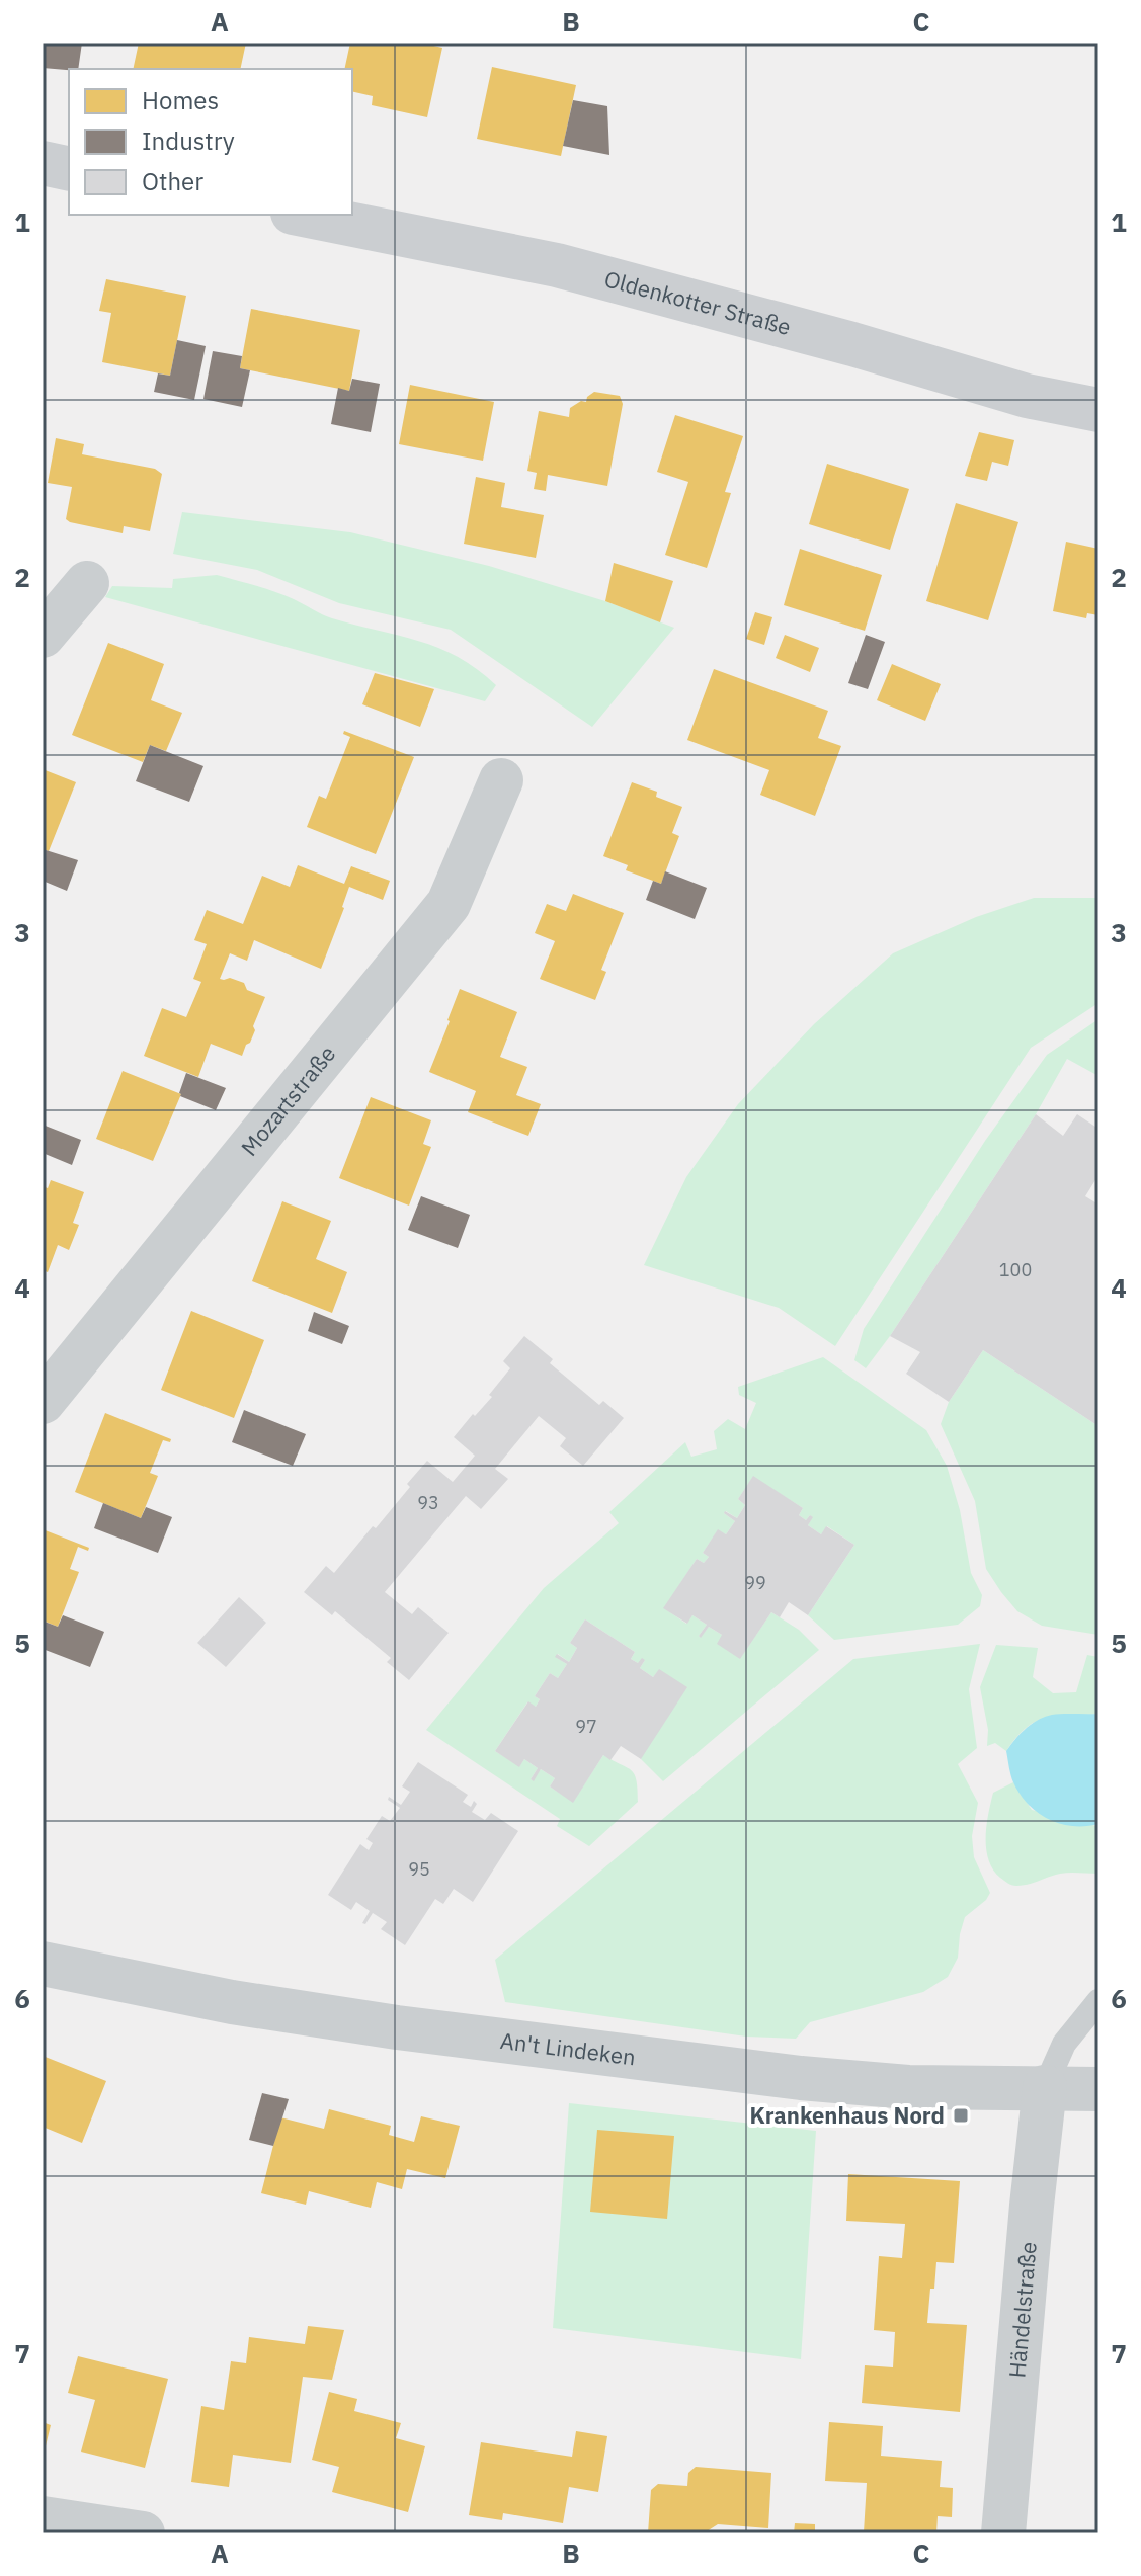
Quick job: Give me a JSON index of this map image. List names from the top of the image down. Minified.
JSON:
{"streets":{"street":["Oldenkotter Straße","Mozartstraße","An't Lindeken","Händelstraße"]},"crossings":[["An't Lindeken","Händelstraße"]],"places":{"transit":["Krankenhaus Nord"]},"house_numbers":["100","93","99","97","95"],"legend":["Homes","Industry","Other"],"grid":{"columns":["A","B","C"],"rows":["1","2","3","4","5","6","7"]}}
